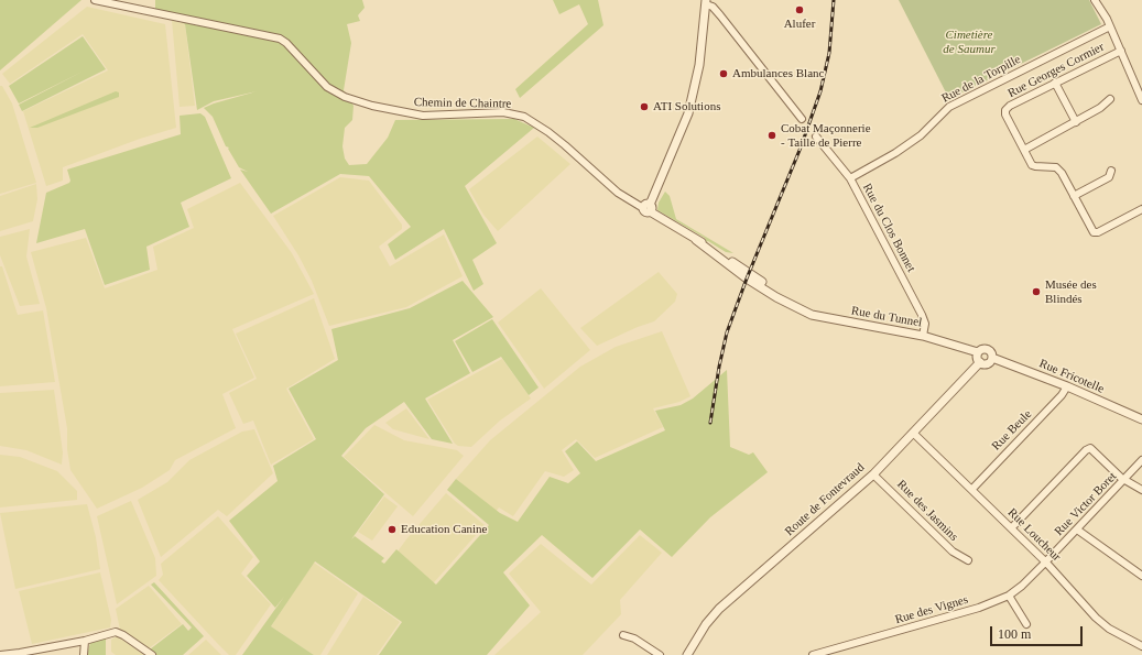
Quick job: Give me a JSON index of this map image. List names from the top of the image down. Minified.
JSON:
{"streets":{"street":["Rue Georges Cormier","Rue de la Torpille","Chemin de Chaintre","Rue du Clos Bonnet","Rue du Tunnel","Rue Fricotelle","Rue Beule","Route de Fontevraud","Rue Victor Boret","Rue des Jasmins","Rue Loucheur","Rue des Vignes"]},"crossings":[["Rue de la Torpille","Rue du Clos Bonnet"],["Chemin de Chaintre","Rue du Tunnel"],["Rue du Clos Bonnet","Rue du Tunnel"],["Rue du Tunnel","Rue Fricotelle"],["Rue du Tunnel","Route de Fontevraud"],["Rue Fricotelle","Rue Beule"],["Rue Fricotelle","Route de Fontevraud"],["Rue Beule","Rue Loucheur"],["Route de Fontevraud","Rue des Jasmins"],["Route de Fontevraud","Rue Loucheur"],["Rue Victor Boret","Rue Loucheur"],["Rue Victor Boret","Rue des Vignes"],["Rue Loucheur","Rue des Vignes"]],"parks":["Cimetière de Saumur"],"places":["Alufer","Ambulances Blanc","ATI Solutions","Cobat Maçonnerie - Taille de Pierre","Musée des Blindés","Education Canine"],"scale_bar":"100 m"}
